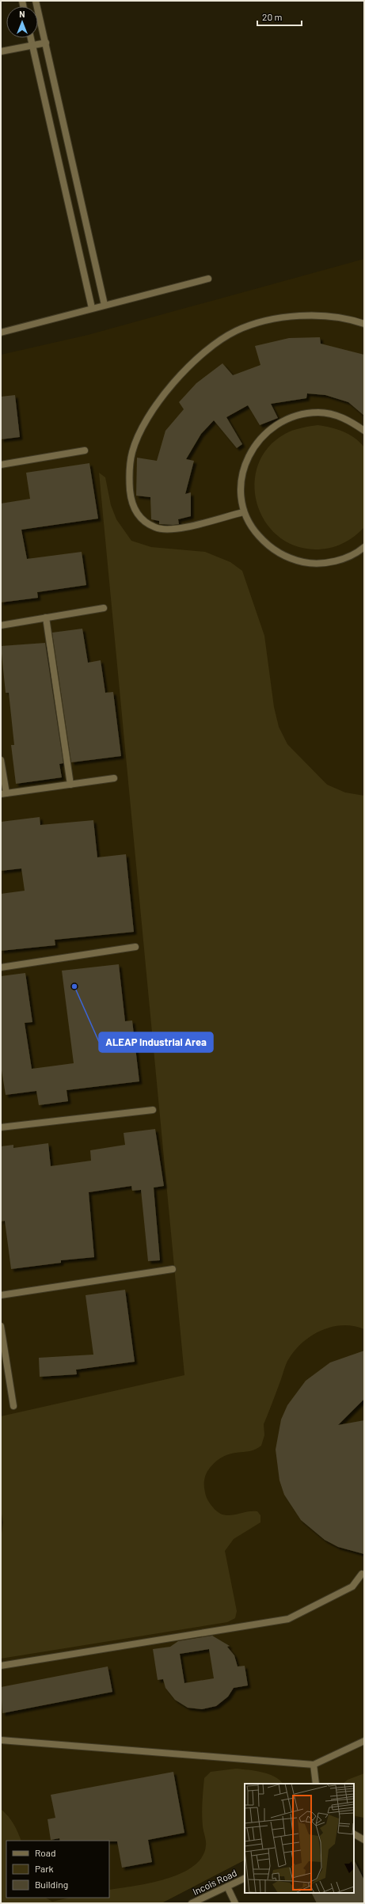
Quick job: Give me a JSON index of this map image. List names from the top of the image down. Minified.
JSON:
{"streets":{"street":["Incois Road"]},"places":["ALEAP Industrial Area"],"legend":["Road","Park","Building"],"scale_bar":"20 m","north":"top"}
